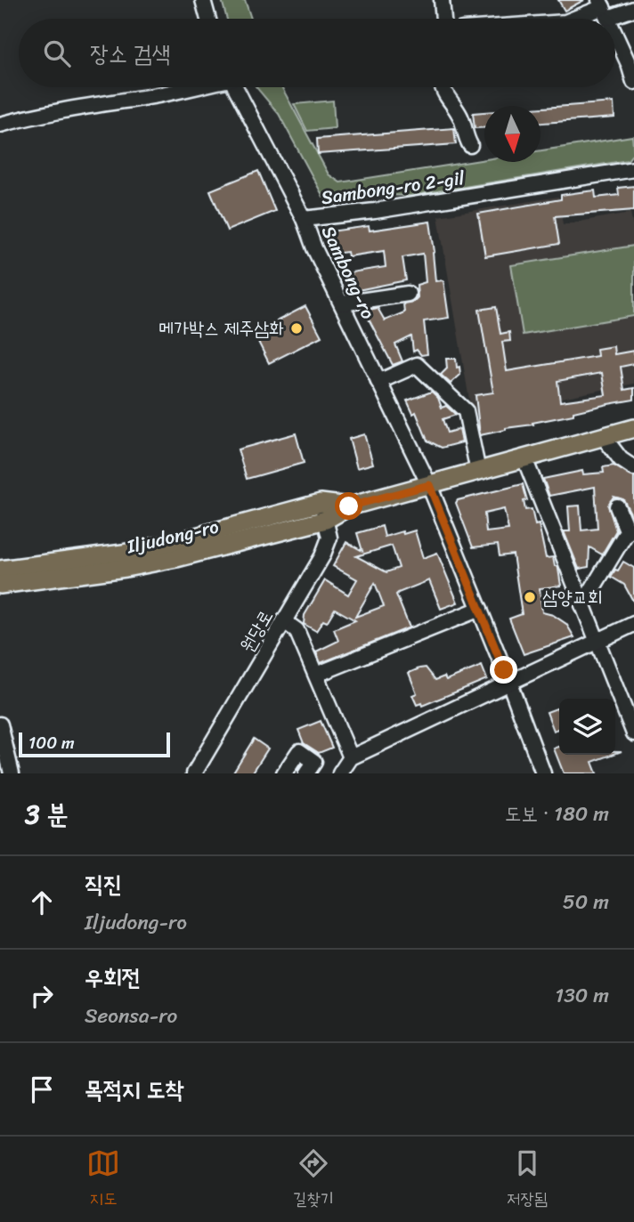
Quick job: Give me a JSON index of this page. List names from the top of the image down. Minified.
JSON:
{"streets":{"main road":["Iljudong-ro"],"street":["Sambong-ro 2-gil","Sambong-ro","원당로"]},"crossings":[["Sambong-ro 2-gil","Sambong-ro"],["Sambong-ro","Iljudong-ro"],["Iljudong-ro","원당로"]],"places":["메가박스 제주삼화","삼양교회"],"scale_bar":"100 m","north":"bottom","page":{"search":"장소 검색","scale":"100 m","heading":["3 분","도보 · 180 m"],"list":[["직진","Iljudong-ro","50 m"],["우회전","Seonsa-ro","130 m"],"목적지 도착"],"nav":["지도","길찾기","저장됨"]}}
